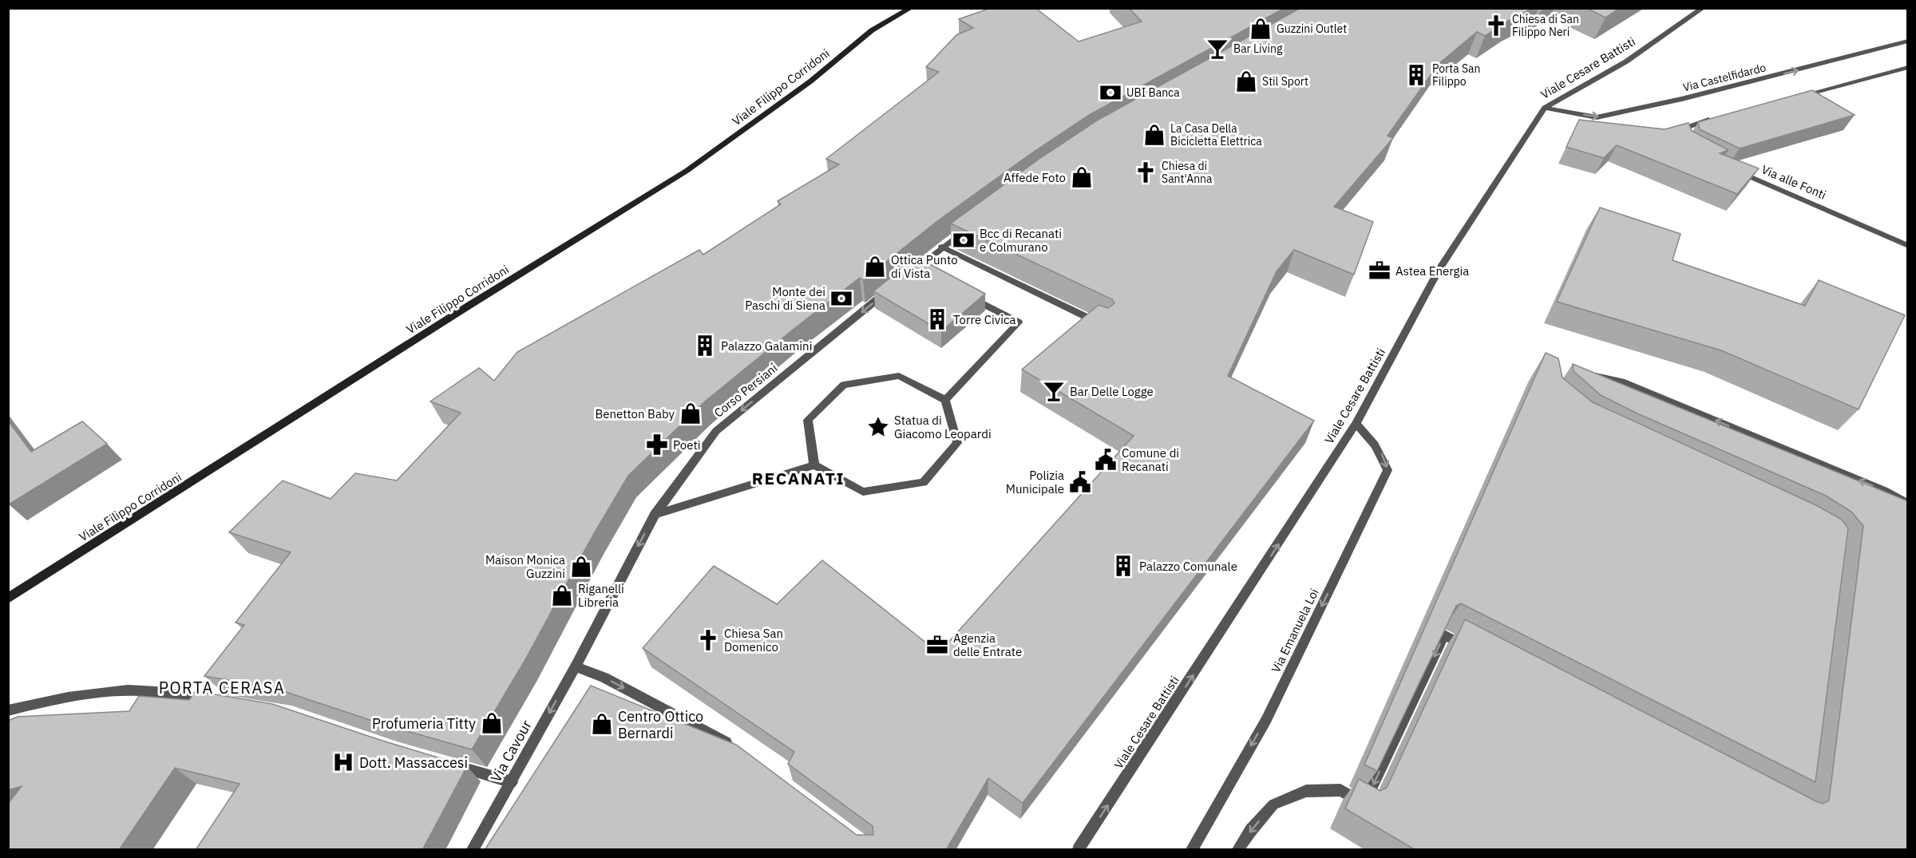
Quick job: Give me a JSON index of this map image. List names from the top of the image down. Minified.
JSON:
{"streets":{"main road":["Viale Filippo Corridoni"],"street":["Viale Cesare Battisti","Via Castelfidardo","Via alle Fonti","Corso Persiani","Via Emanuela Loi","Via Cavour"]},"crossings":[["Viale Cesare Battisti","Via Castelfidardo"],["Viale Cesare Battisti","Via Emanuela Loi"],["Corso Persiani","Via Cavour"]],"one_way":["Viale Cesare Battisti","Corso Persiani","Via Emanuela Loi","Via Cavour"],"districts":["RECANATI","PORTA CERASA"],"places":{"church":["Chiesa di San Filippo Neri","Chiesa di Sant'Anna","Chiesa San Domenico"],"shop":["Guzzini Outlet","Stil Sport","La Casa Della Bicicletta Elettrica","Affede Foto","Ottica Punto di Vista","Benetton Baby","Maison Monica Guzzini","Riganelli Libreria","Profumeria Titty","Centro Ottico Bernardi"],"bar":["Bar Living","Bar Delle Logge"],"building":["Porta San Filippo","Torre Civica","Palazzo Galamini","Palazzo Comunale"],"bank":["UBI Banca","Bcc di Recanati e Colmurano","Monte dei Paschi di Siena"],"office":["Astea Energia","Agenzia delle Entrate"],"place":["Statua di Giacomo Leopardi"],"pharmacy":["Poeti"],"public building":["Comune di Recanati","Polizia Municipale"],"hospital":["Dott. Massaccesi"]}}
